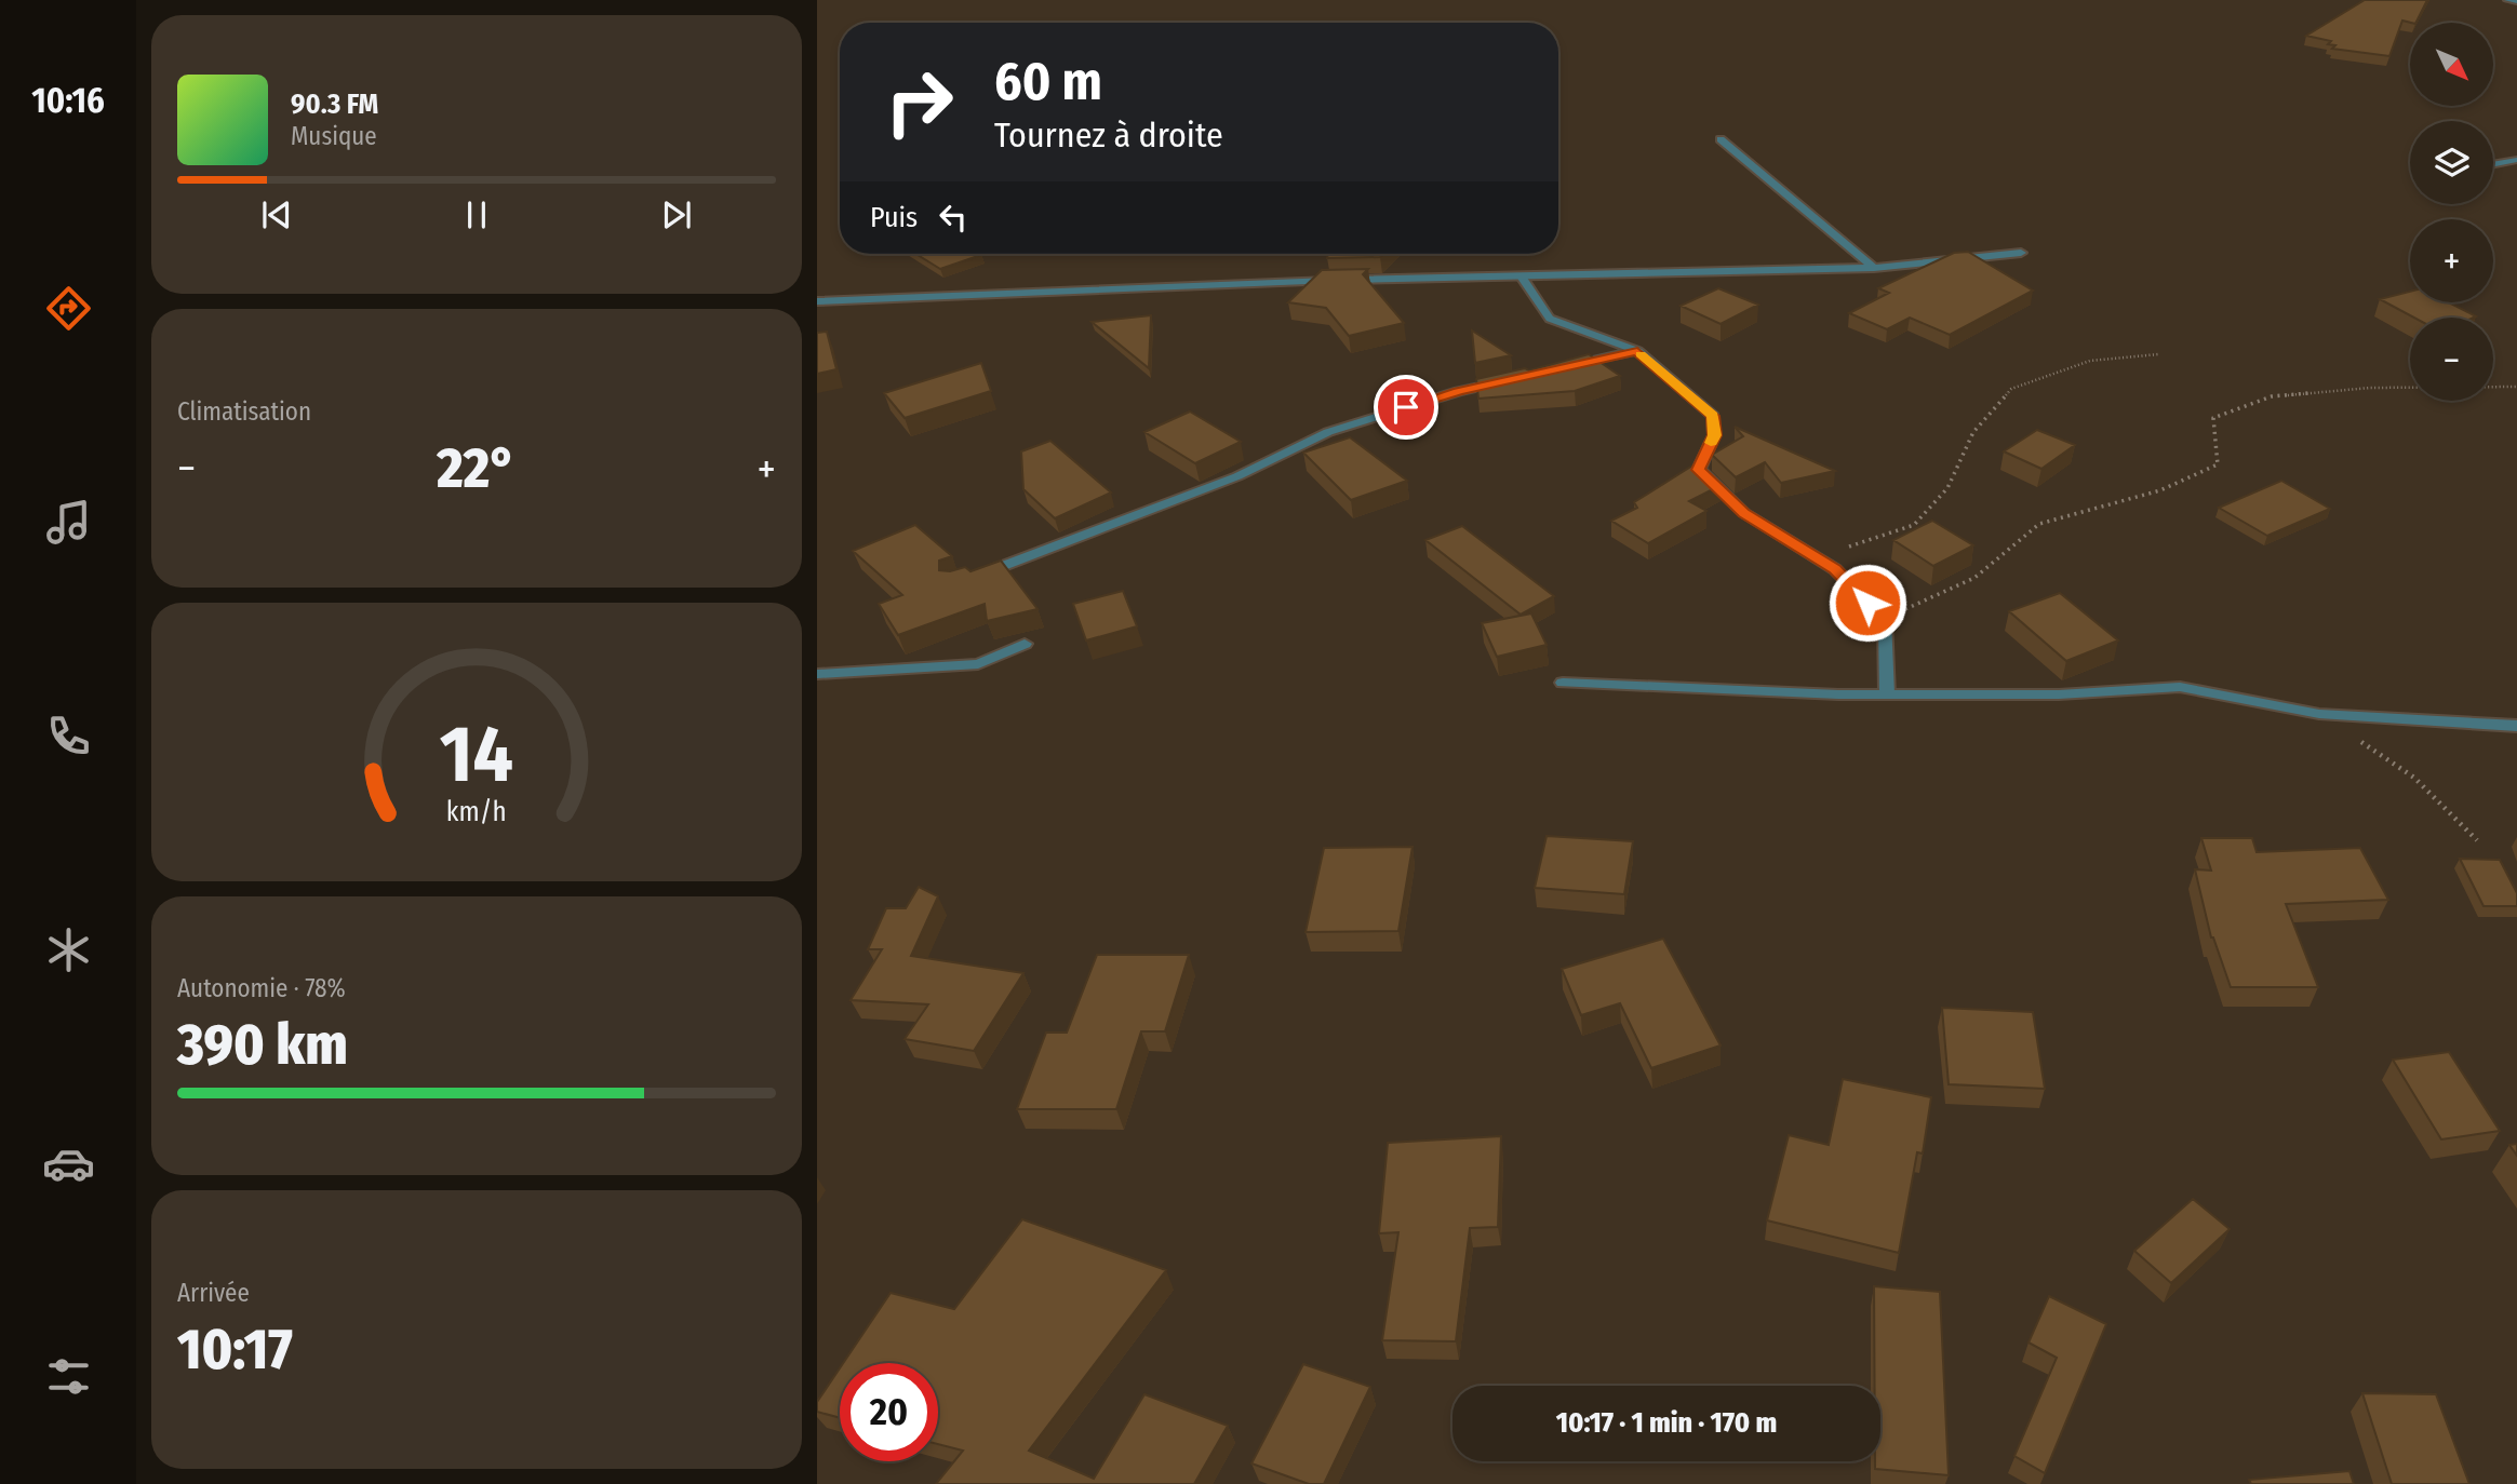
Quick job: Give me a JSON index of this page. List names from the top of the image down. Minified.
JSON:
{"north":"bottom right","page":{"tabs":"10:16","map_buttons":["+","−"],"turn":["60 m","Tournez à droite"],"song":["90.3 FM","Musique"],"then":"Puis","tile":["Climatisation",["Autonomie · 78%","390 km"],["Arrivée","10:17"]],"heat":["−","22°","+"],"limit":"20","trip":"10:17 · 1 min · 170 m","gauge":["14","km/h"]}}
